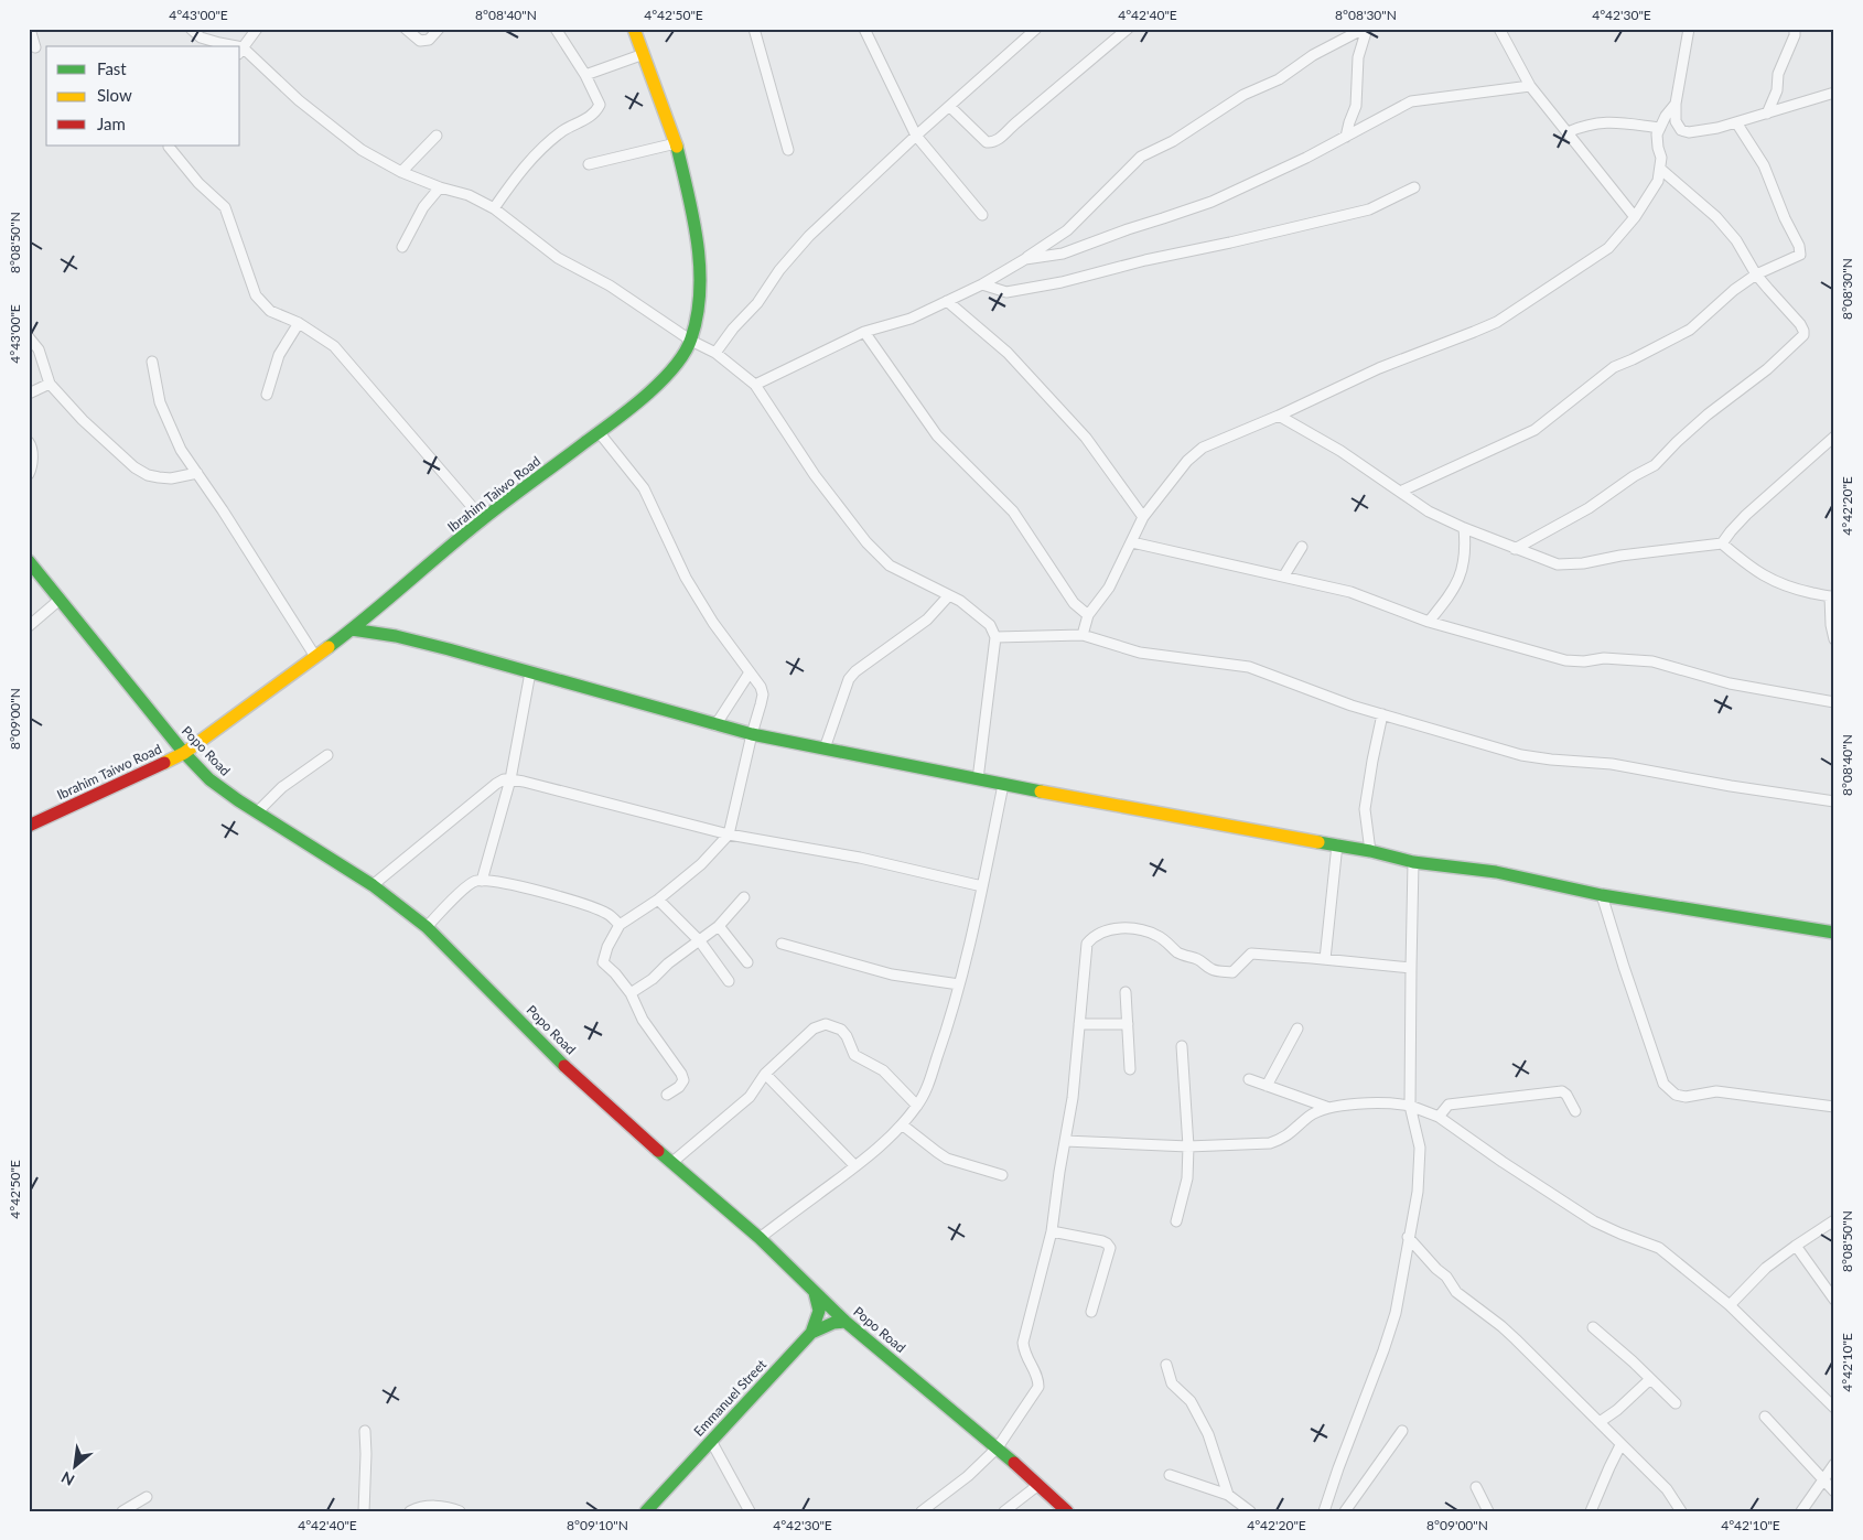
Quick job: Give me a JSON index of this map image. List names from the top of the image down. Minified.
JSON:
{"streets":{"main road":["Ibrahim Taiwo Road","Popo Road","Emmanuel Street"]},"crossings":[["Ibrahim Taiwo Road","Popo Road"],["Popo Road","Emmanuel Street"]],"legend":["Fast","Slow","Jam"],"north":"bottom left","coordinates":["4°43'00\"E","8°08'40\"N","4°42'50\"E","4°42'40\"E","8°08'30\"N","4°42'30\"E","8°08'50\"N","4°42'20\"E","8°09'00\"N","4°42'10\"E","8°09'10\"N"]}
